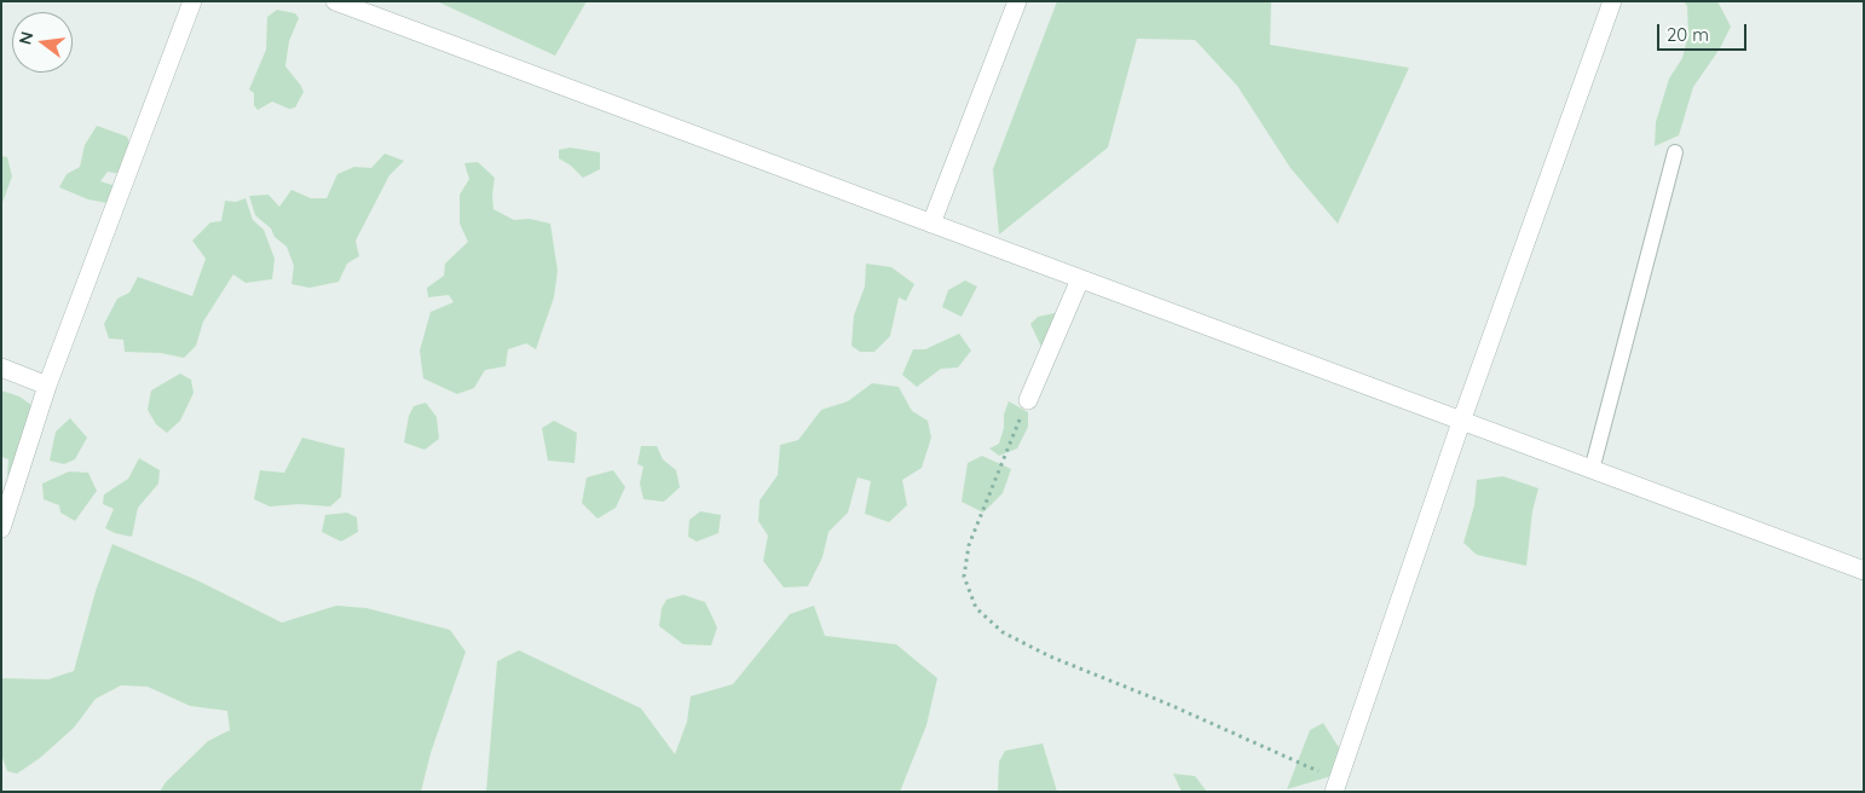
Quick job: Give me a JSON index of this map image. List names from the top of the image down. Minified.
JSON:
{"scale_bar":"20 m","north":"left"}
